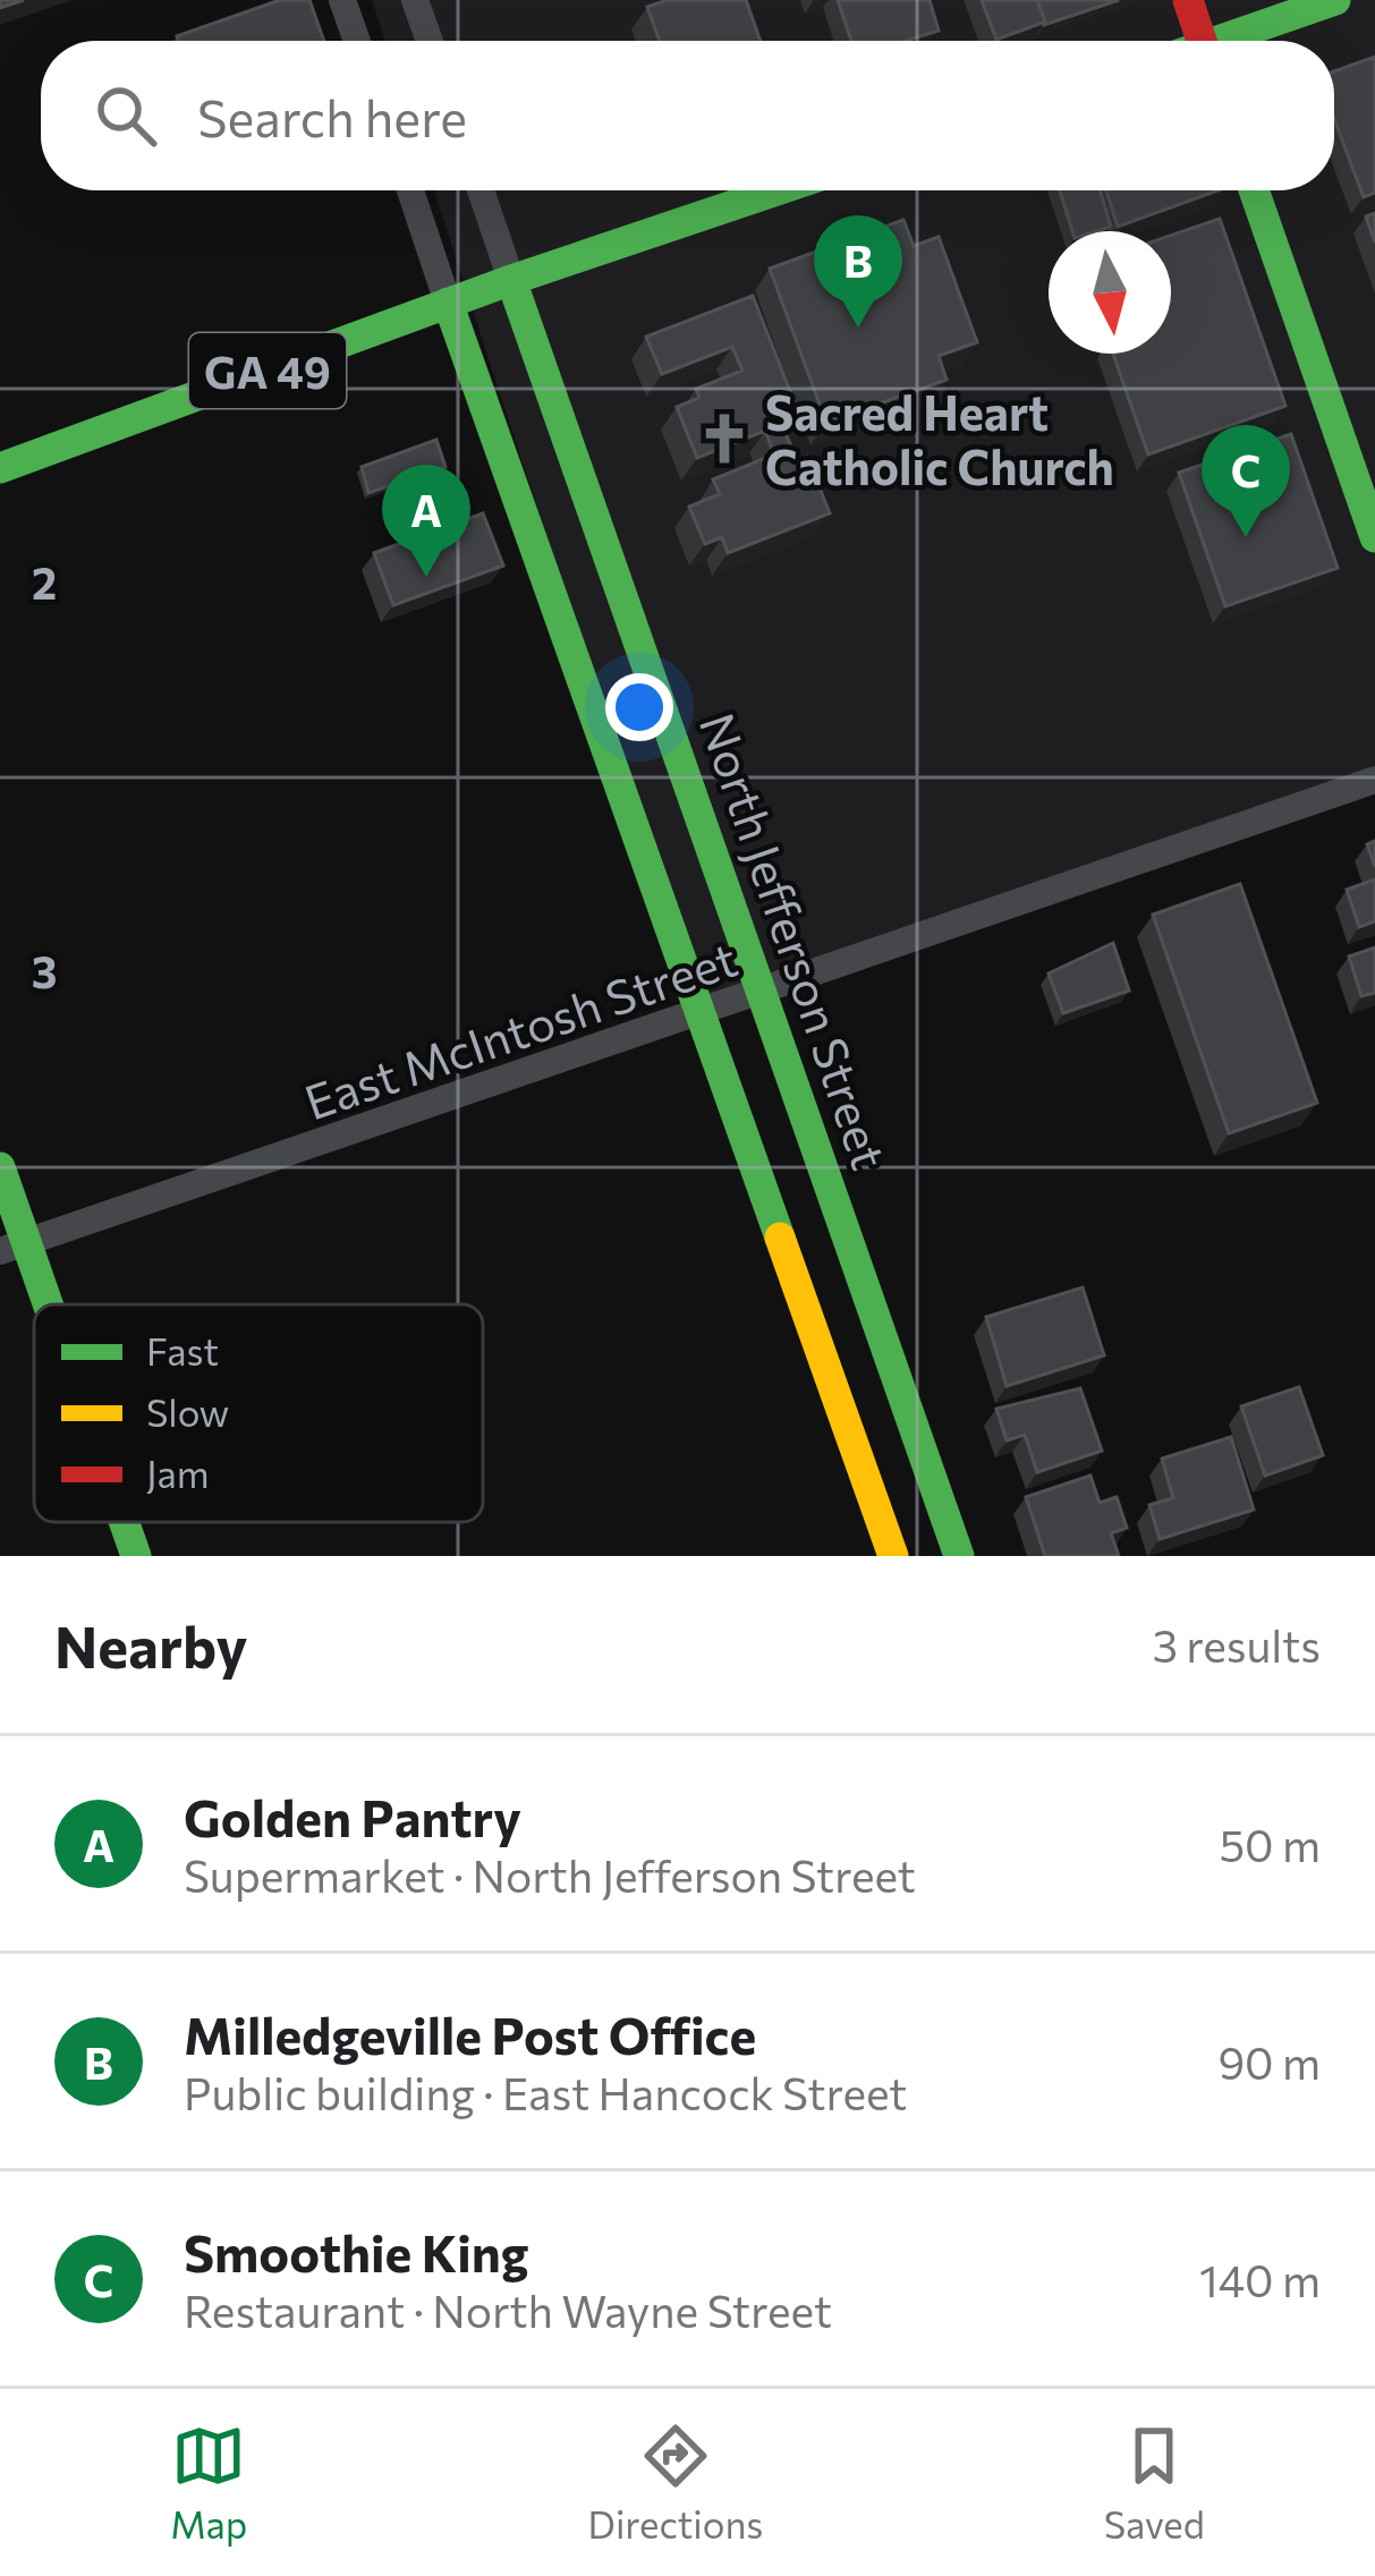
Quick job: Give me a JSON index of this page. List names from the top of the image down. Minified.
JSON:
{"streets":{"main road":["GA 49","North Jefferson Street"],"street":["East McIntosh Street"]},"crossings":[["GA 49","North Jefferson Street"],["North Jefferson Street","East McIntosh Street"]],"places":{"church":["Sacred Heart Catholic Church"]},"legend":["Fast","Slow","Jam"],"north":"bottom","page":{"search":"Search here","pins":["B","C","A"],"heading":["Nearby","3 results"],"list":[{"mark":"A","name":"Golden Pantry","note":"Supermarket · North Jefferson Street","value":"50 m"},{"mark":"B","name":"Milledgeville Post Office","note":"Public building · East Hancock Street","value":"90 m"},{"mark":"C","name":"Smoothie King","note":"Restaurant · North Wayne Street","value":"140 m"}],"nav":["Map","Directions","Saved"]},"grid":{"rows":["2","3"]}}
